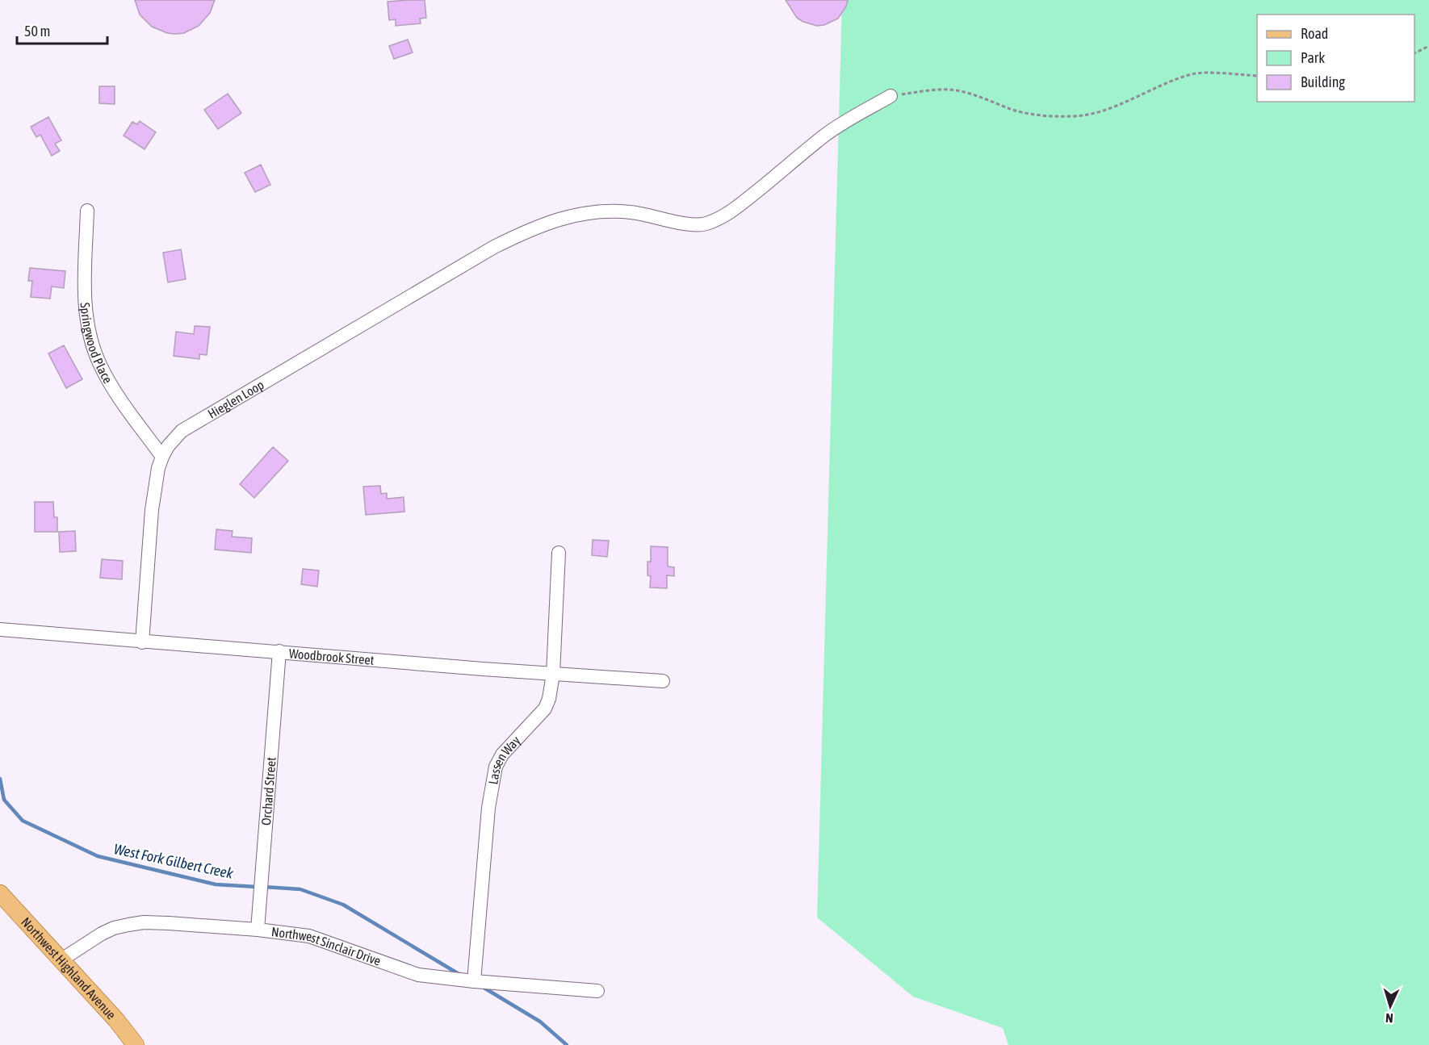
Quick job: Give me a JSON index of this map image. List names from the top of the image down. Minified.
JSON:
{"streets":{"main road":["Northwest Highland Avenue"],"street":["Springwood Place","Hieglen Loop","Woodbrook Street","Lassen Way","Orchard Street","Northwest Sinclair Drive"]},"crossings":[["Springwood Place","Hieglen Loop"],["Hieglen Loop","Woodbrook Street"],["Woodbrook Street","Lassen Way"],["Woodbrook Street","Orchard Street"],["Lassen Way","Northwest Sinclair Drive"],["Orchard Street","Northwest Sinclair Drive"],["Northwest Sinclair Drive","Northwest Highland Avenue"]],"water":["West Fork Gilbert Creek"],"legend":["Road","Park","Building"],"scale_bar":"50 m","north":"bottom"}
